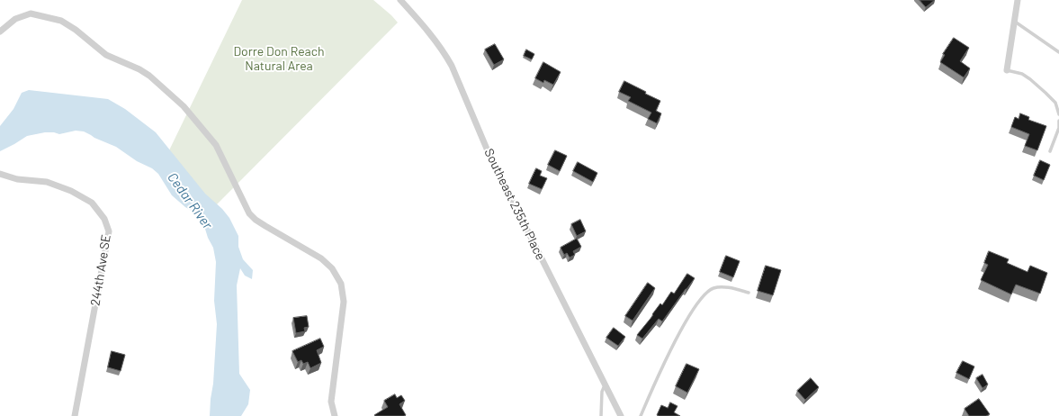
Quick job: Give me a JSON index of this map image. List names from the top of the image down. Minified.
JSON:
{"streets":{"street":["Southeast 235th Place","244th Ave SE"]},"water":["Cedar River"],"parks":["Dorre Don Reach Natural Area"]}
